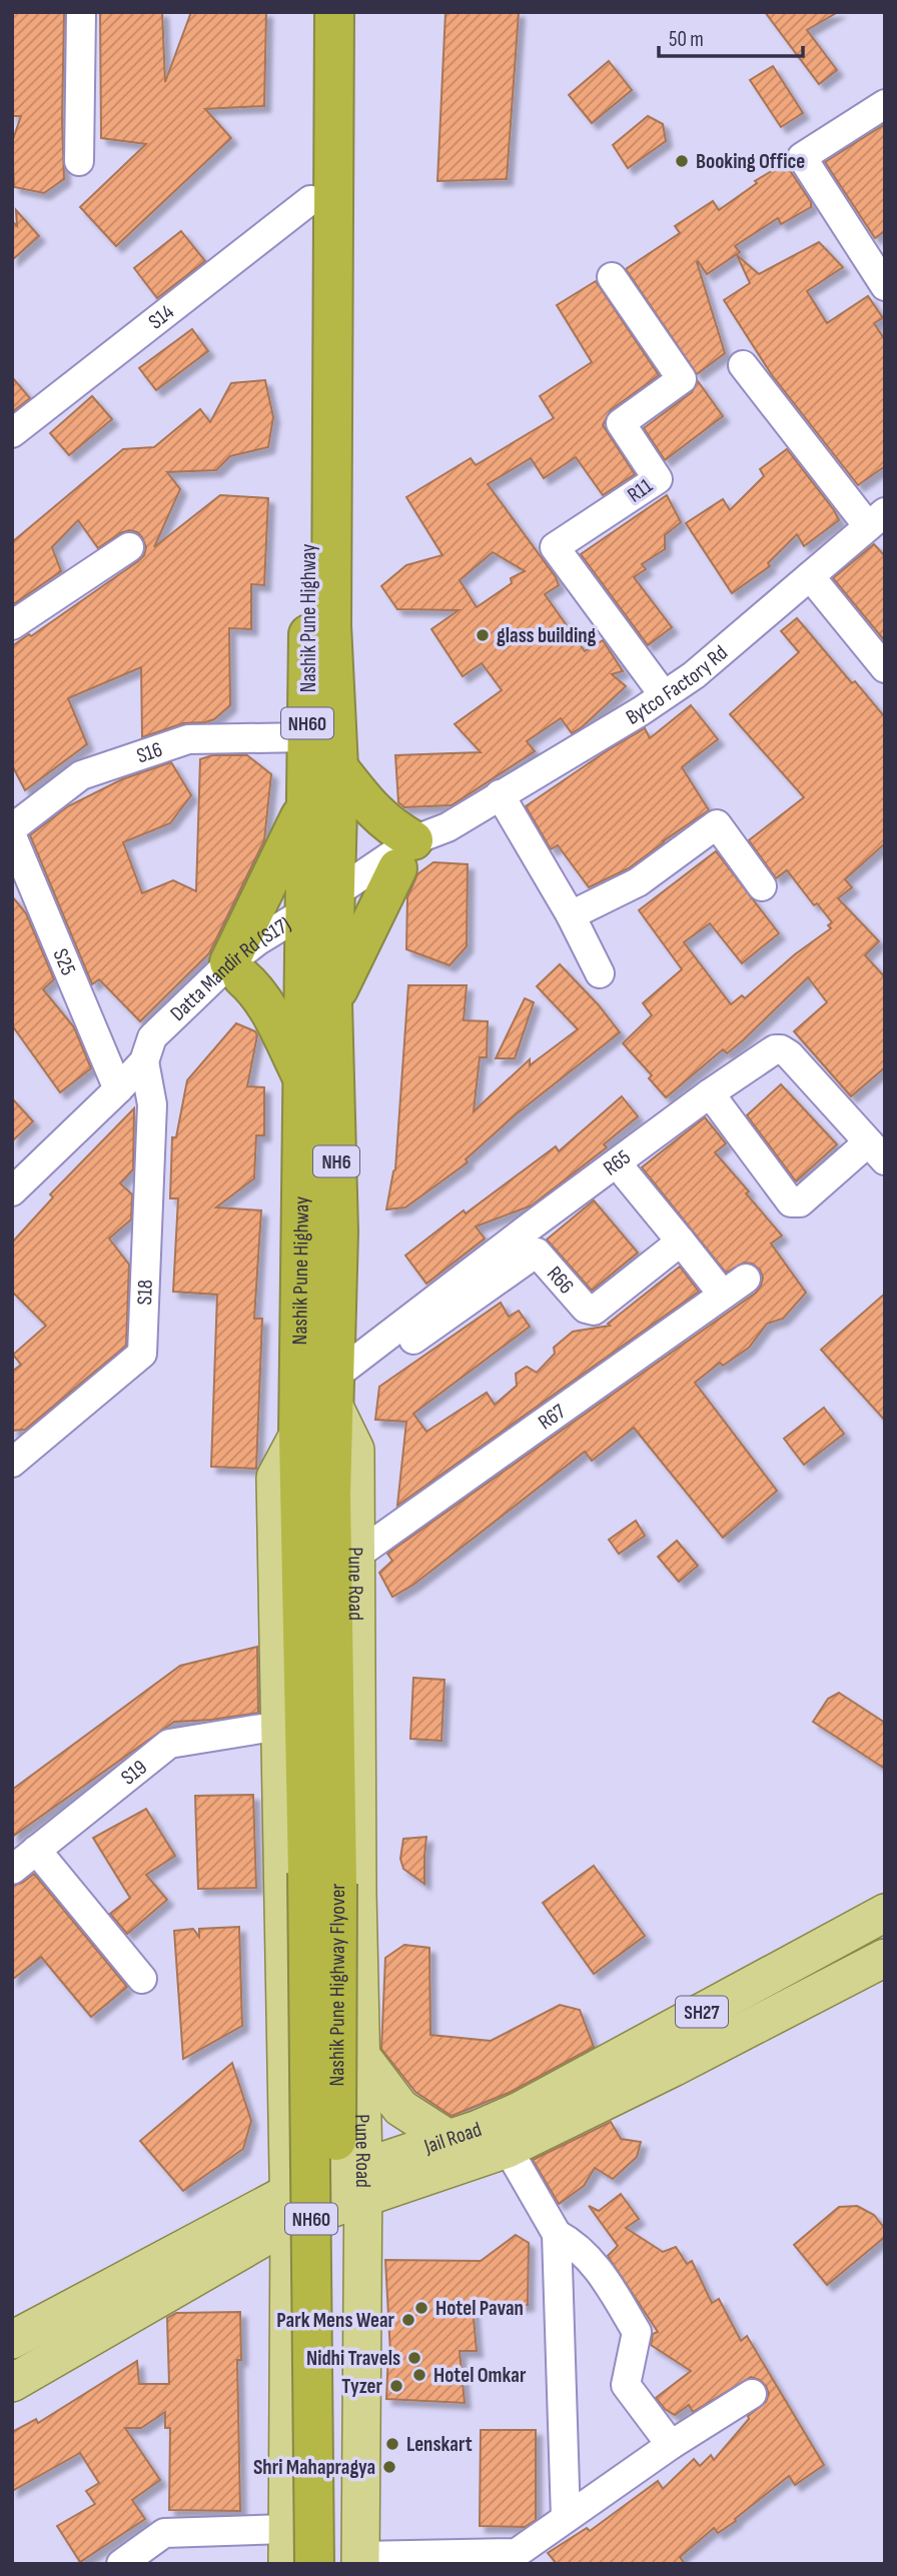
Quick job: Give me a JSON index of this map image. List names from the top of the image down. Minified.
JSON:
{"streets":{"highway":["Nashik Pune Highway","NH60","NH6","Nashik Pune Highway Flyover"],"main road":["Pune Road","SH27","Jail Road"],"street":["S14","R11","Bytco Factory Rd","S16","S25","Datta Mandir Rd (S17)","R65","R66","S18","R67","S19"]},"crossings":[["S14","Nashik Pune Highway"],["R11","Bytco Factory Rd"],["Nashik Pune Highway","Bytco Factory Rd"],["Nashik Pune Highway","S16"],["Nashik Pune Highway","Datta Mandir Rd (S17)"],["Nashik Pune Highway","R65"],["Nashik Pune Highway","Pune Road"],["Nashik Pune Highway","Nashik Pune Highway Flyover"],["Bytco Factory Rd","Datta Mandir Rd (S17)"],["S25","Datta Mandir Rd (S17)"],["Datta Mandir Rd (S17)","S18"],["R65","R66"],["R65","Pune Road"],["R65","Nashik Pune Highway Flyover"],["R66","R67"],["R67","Pune Road"],["Pune Road","Nashik Pune Highway Flyover"],["Pune Road","Jail Road"]],"places":["Booking Office","glass building","Hotel Pavan","Park Mens Wear","Nidhi Travels","Hotel Omkar","Tyzer","Lenskart","Shri Mahapragya"],"scale_bar":"50 m"}
